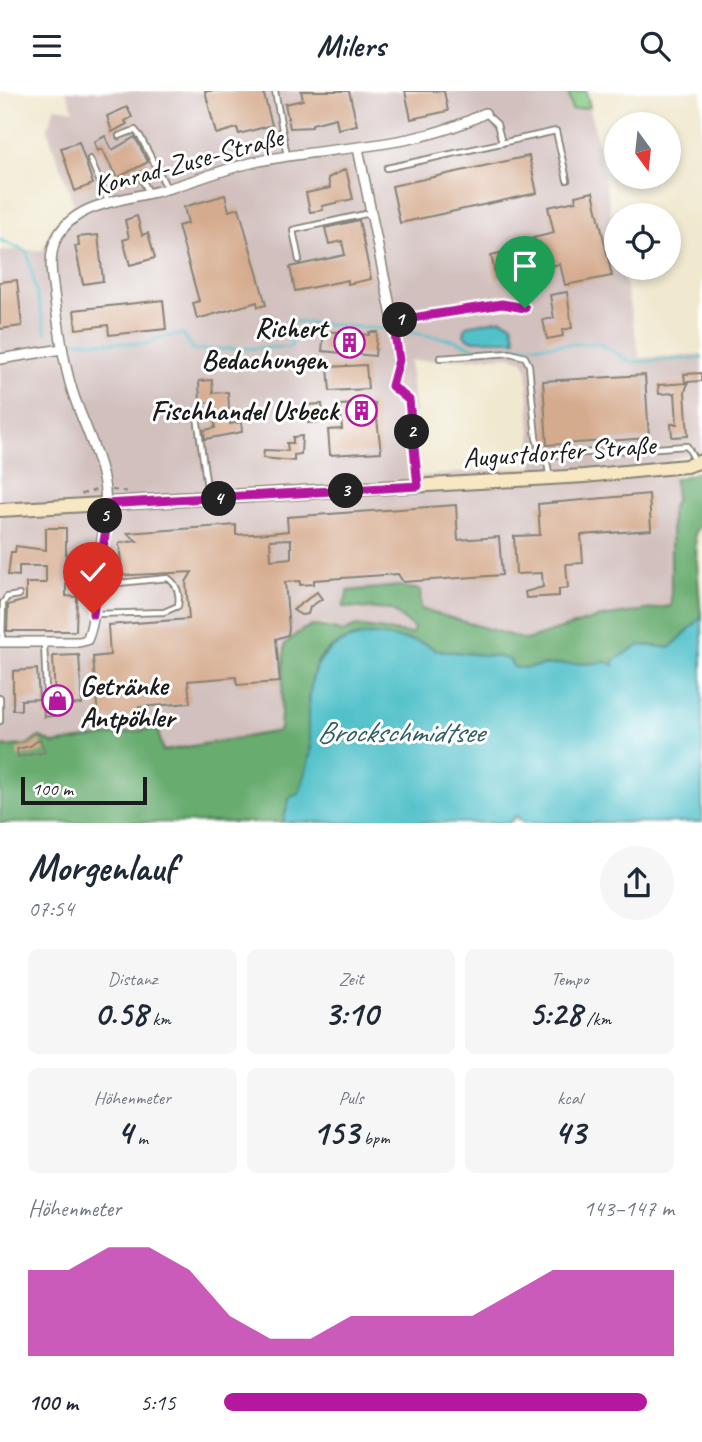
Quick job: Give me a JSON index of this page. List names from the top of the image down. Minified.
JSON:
{"streets":{"main road":["Augustdorfer Straße"],"street":["Konrad-Zuse-Straße"]},"crossings":[["Konrad-Zuse-Straße","Augustdorfer Straße"]],"water":["Brockschmidtsee"],"places":{"building":["Richert Bedachungen","Fischhandel Usbeck"],"shop":["Getränke Antpöhler"]},"scale_bar":"100 m","north":"bottom","page":{"header":"Milers","pins":["1","2","3","4","5"],"scale":"100 m","heading":["Morgenlauf","07:54"],"stats":[["Distanz","0.58 km"],["Zeit","3:10"],["Tempo","5:28 /km"],["Höhenmeter","4 m"],["Puls","153 bpm"],["kcal","43"]],"chart":["Höhenmeter","143–147 m"],"list":[{"name":"100 m","note":"5:15"}]}}
